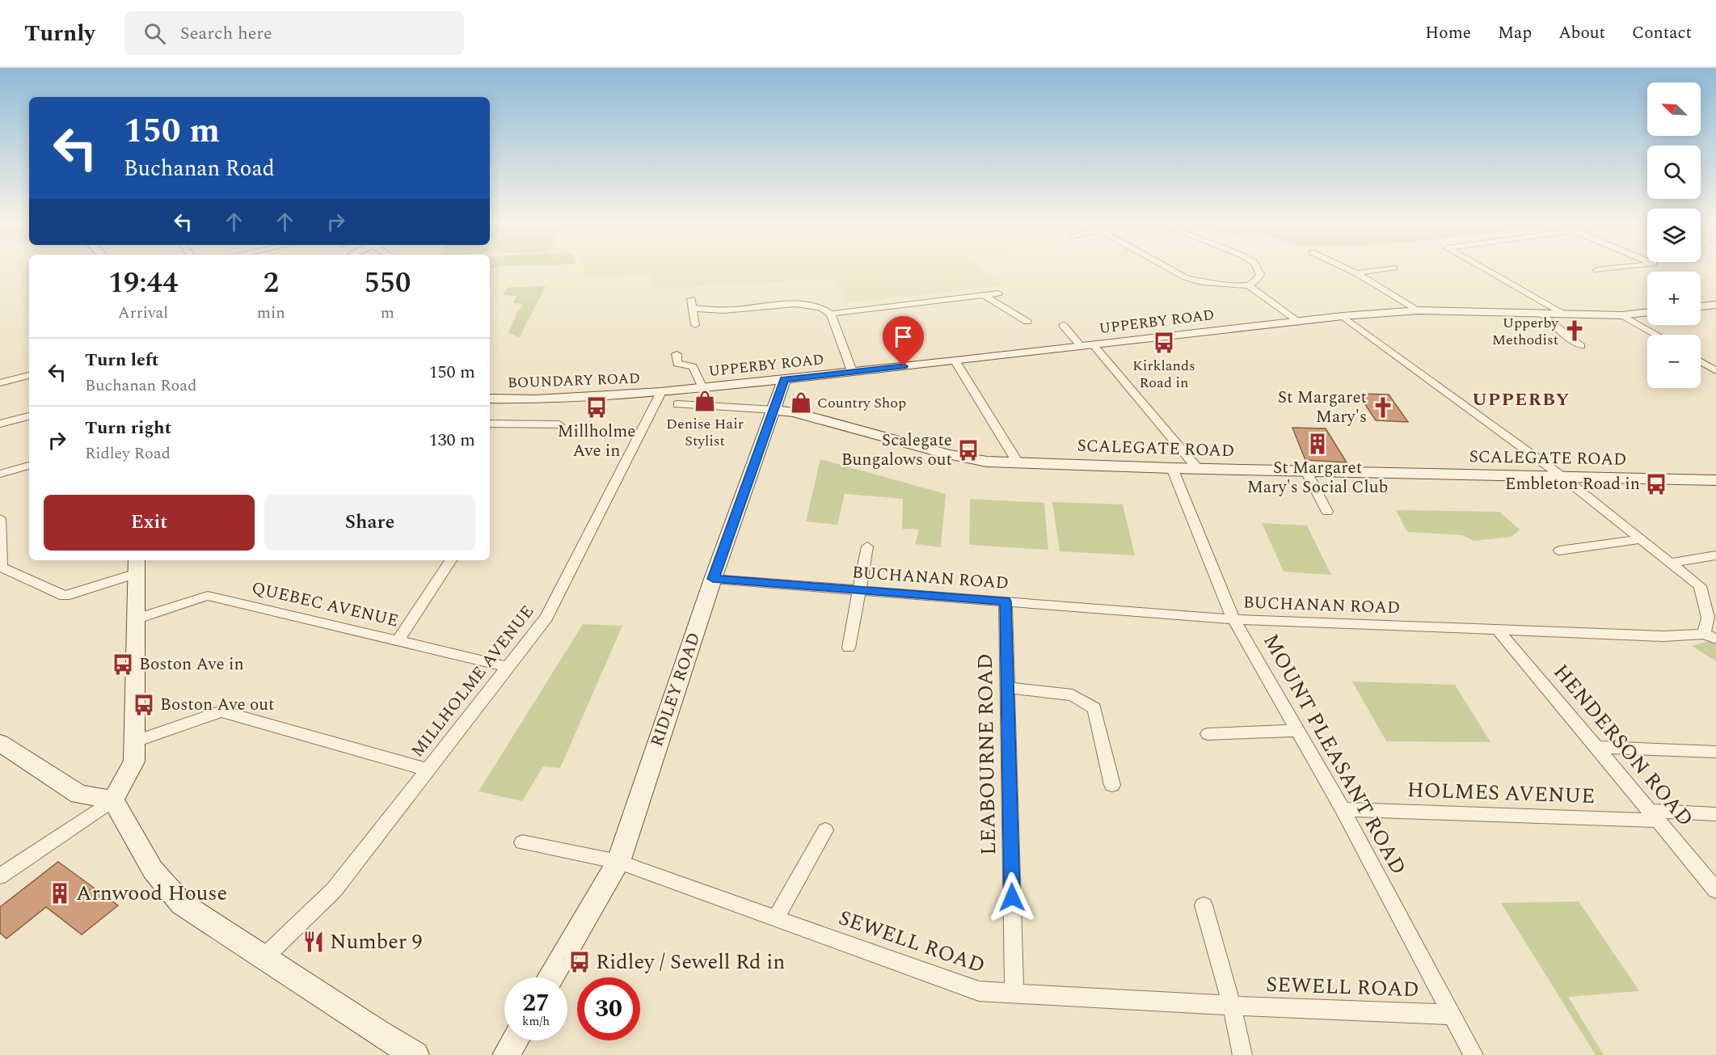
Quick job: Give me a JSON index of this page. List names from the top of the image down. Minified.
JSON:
{"streets":{"street":["UPPERBY ROAD","BOUNDARY ROAD","SCALEGATE ROAD","BUCHANAN ROAD","QUEBEC AVENUE","MILLHOLME AVENUE","RIDLEY ROAD","HENDERSON ROAD","LEABOURNE ROAD","MOUNT PLEASANT ROAD","HOLMES AVENUE","SEWELL ROAD"]},"crossings":[["UPPERBY ROAD","BOUNDARY ROAD"],["UPPERBY ROAD","BUCHANAN ROAD"],["UPPERBY ROAD","MILLHOLME AVENUE"],["UPPERBY ROAD","RIDLEY ROAD"],["BOUNDARY ROAD","MILLHOLME AVENUE"],["SCALEGATE ROAD","BUCHANAN ROAD"],["SCALEGATE ROAD","RIDLEY ROAD"],["SCALEGATE ROAD","MOUNT PLEASANT ROAD"],["BUCHANAN ROAD","RIDLEY ROAD"],["BUCHANAN ROAD","HENDERSON ROAD"],["BUCHANAN ROAD","LEABOURNE ROAD"],["BUCHANAN ROAD","MOUNT PLEASANT ROAD"],["QUEBEC AVENUE","MILLHOLME AVENUE"],["RIDLEY ROAD","SEWELL ROAD"],["HENDERSON ROAD","HOLMES AVENUE"],["LEABOURNE ROAD","SEWELL ROAD"],["MOUNT PLEASANT ROAD","HOLMES AVENUE"],["MOUNT PLEASANT ROAD","SEWELL ROAD"]],"districts":["UPPERBY"],"places":{"church":["Upperby Methodist","St Margaret Mary's"],"bus stop":["Kirklands Road in","Millholme Ave in","Scalegate Bungalows out","Embleton Road in","Boston Ave in","Boston Ave out","Ridley / Sewell Rd in"],"shop":["Denise Hair Stylist","Country Shop"],"building":["St Margaret Mary's Social Club","Arnwood House"],"restaurant":["Number 9"]},"north":"top left","page":{"header":"Turnly","search":"Search here","nav":["Home","Map","About","Contact"],"map_buttons":["+","−"],"turn":["150 m","Buchanan Road"],"eta":["19:44","Arrival","2","min","550","m"],"list":[{"name":"Turn left","note":"Buchanan Road","value":"150 m"},{"name":"Turn right","note":"Ridley Road","value":"130 m"}],"buttons":["Exit","Share"],"speed":"27 km/h","limit":"30"}}
